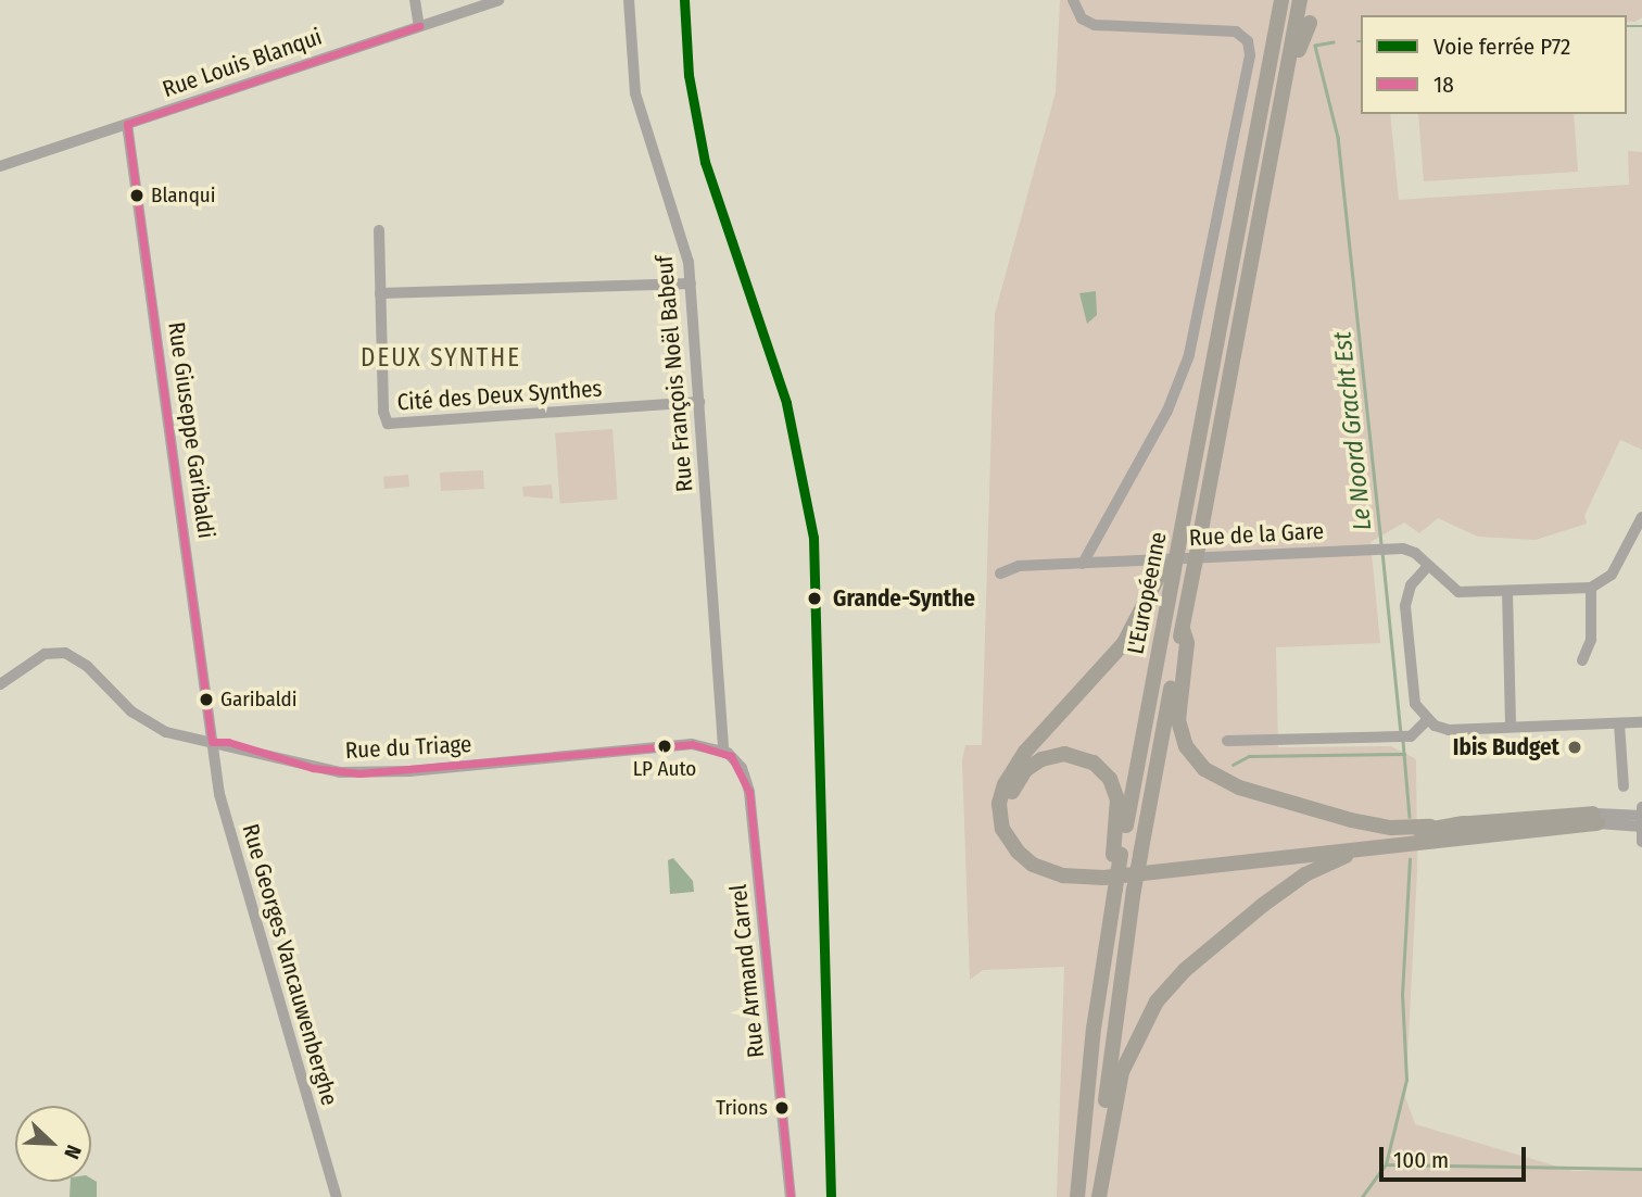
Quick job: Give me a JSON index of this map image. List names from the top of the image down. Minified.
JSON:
{"streets":{"highway":["L'Européenne"],"street":["Rue Louis Blanqui","Rue François Noël Babeuf","Cité des Deux Synthes","Rue Giuseppe Garibaldi","Rue de la Gare","Rue du Triage","Rue Georges Vancauwenberghe","Rue Armand Carrel"]},"crossings":[["Rue Louis Blanqui","Rue Giuseppe Garibaldi"],["Rue François Noël Babeuf","Cité des Deux Synthes"],["Rue François Noël Babeuf","Rue du Triage"],["Rue François Noël Babeuf","Rue Armand Carrel"],["Rue Giuseppe Garibaldi","Rue du Triage"],["Rue Giuseppe Garibaldi","Rue Georges Vancauwenberghe"],["Rue du Triage","Rue Georges Vancauwenberghe"],["Rue du Triage","Rue Armand Carrel"]],"districts":["DEUX SYNTHE"],"water":["Le Noord Gracht Est"],"places":["Blanqui","Grande-Synthe","Garibaldi","LP Auto","Ibis Budget","Trions"],"lines":["rail line P72","transit line 18"],"legend":["Voie ferrée P72","18"],"scale_bar":"100 m","north":"bottom right"}
